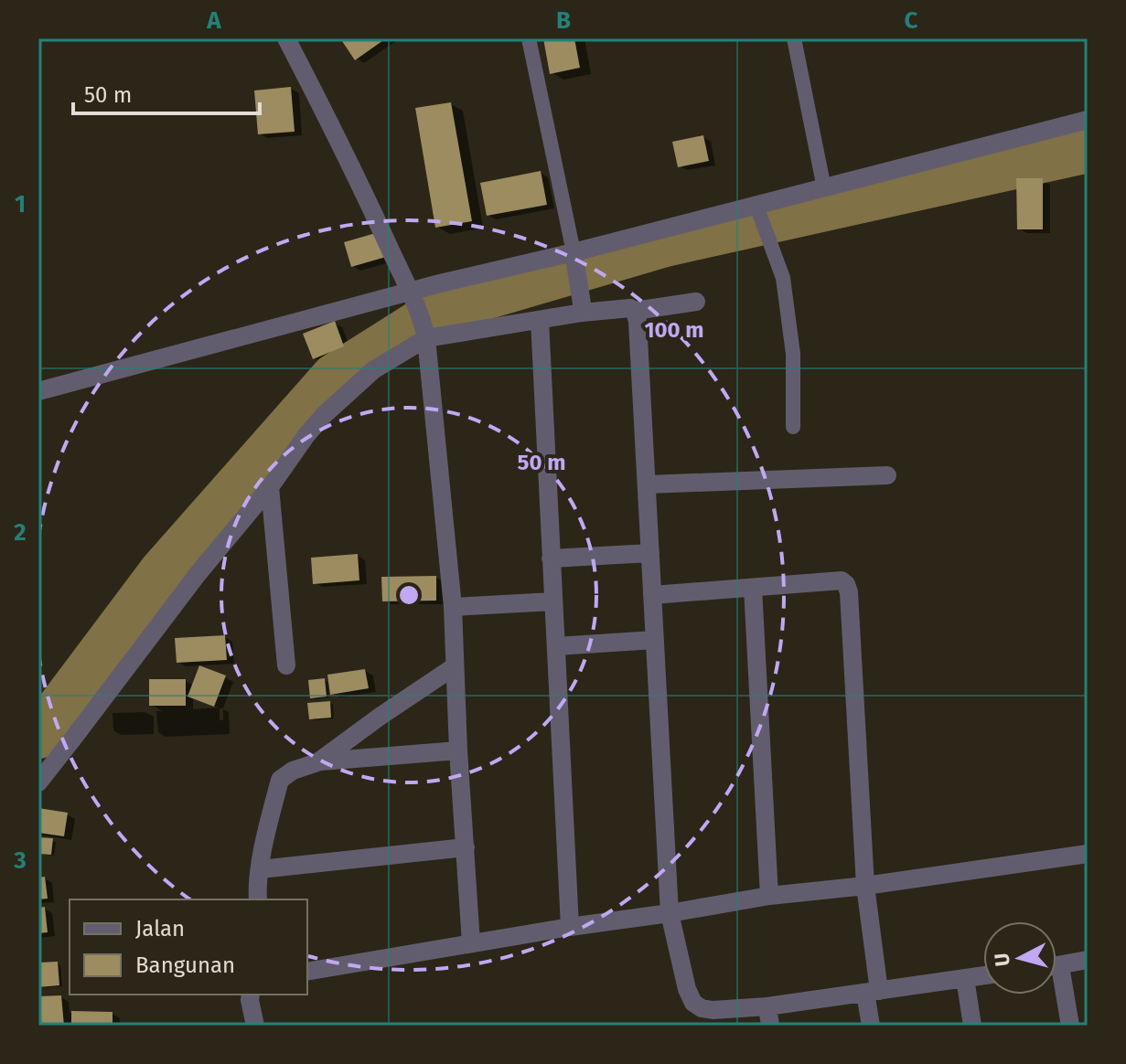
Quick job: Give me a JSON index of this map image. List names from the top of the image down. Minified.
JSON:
{"legend":["Jalan","Bangunan"],"scale_bar":"50 m","north":"left","grid":{"columns":["A","B","C"],"rows":["1","2","3"]},"rings":["100 m","50 m"]}
